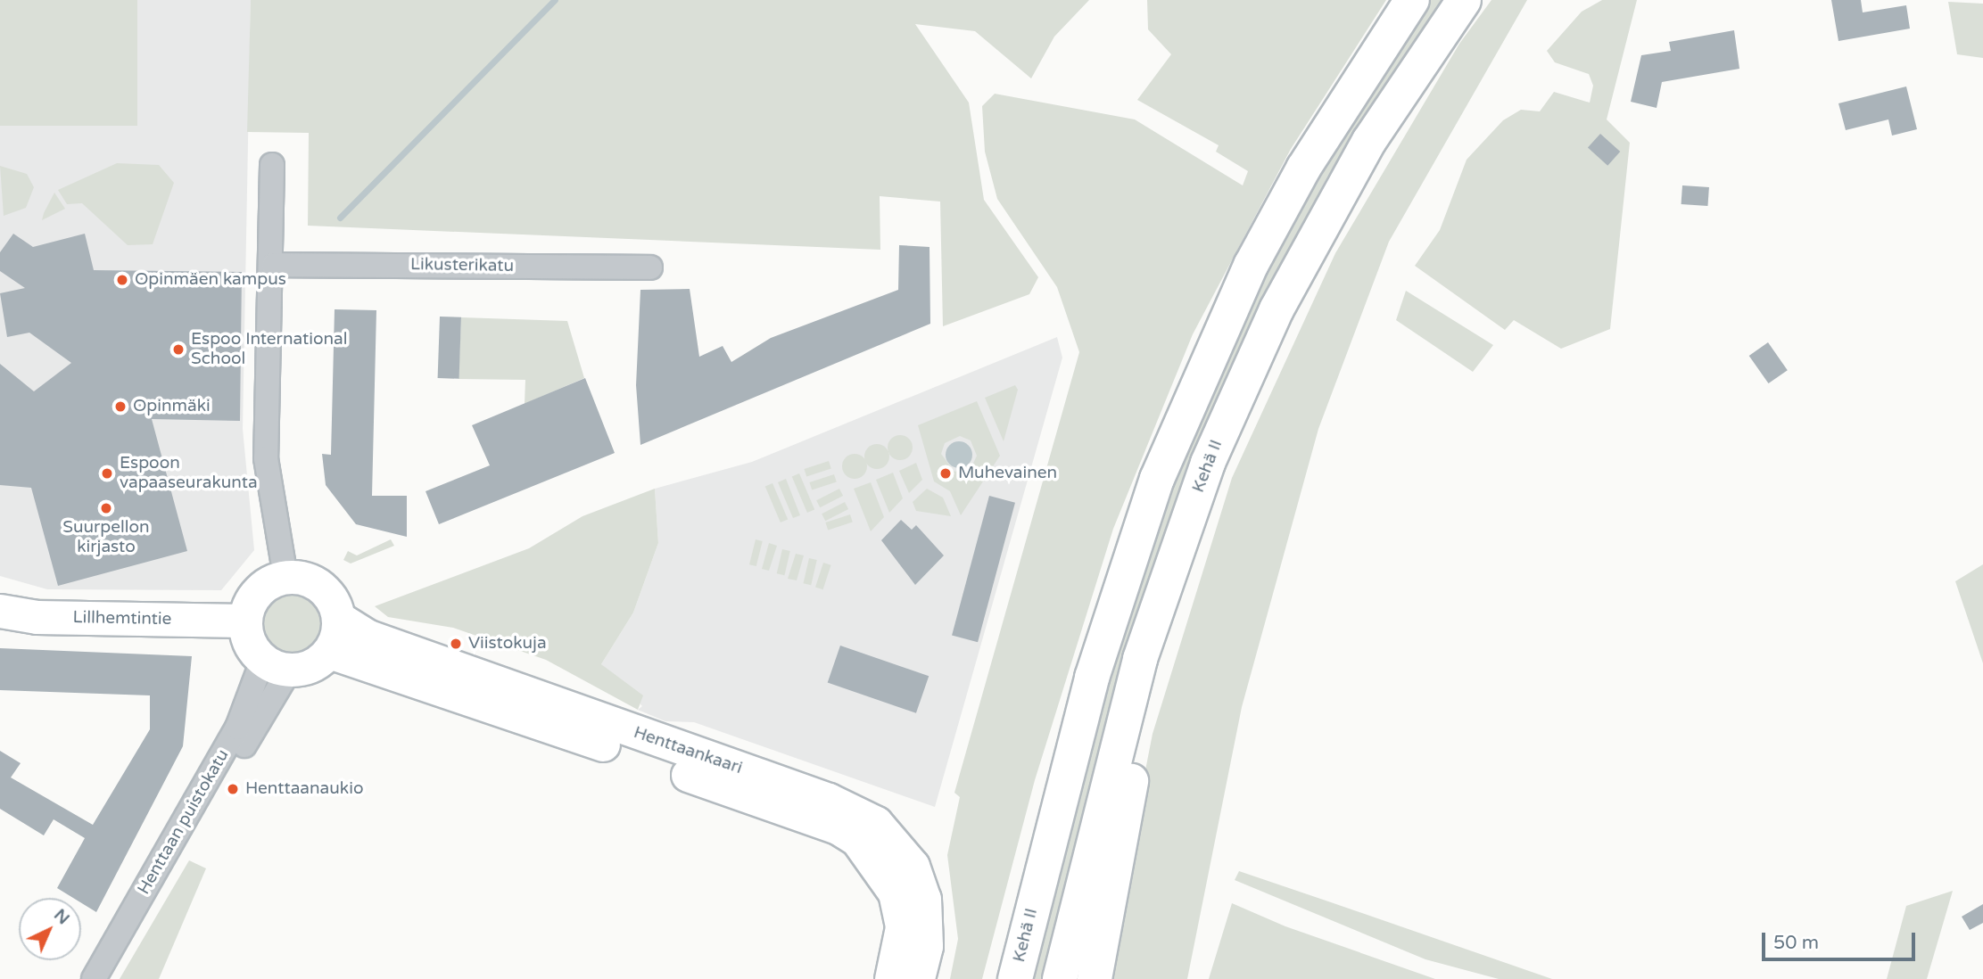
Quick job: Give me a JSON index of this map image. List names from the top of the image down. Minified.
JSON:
{"streets":{"highway":["Kehä II"],"main road":["Lillhemtintie","Henttaankaari"],"street":["Likusterikatu","Henttaan puistokatu"]},"crossings":[["Lillhemtintie","Henttaankaari"],["Lillhemtintie","Henttaan puistokatu"],["Henttaankaari","Henttaan puistokatu"]],"places":["Opinmäen kampus","Espoo International School","Opinmäki","Espoon vapaaseurakunta","Muhevainen","Suurpellon kirjasto","Viistokuja","Henttaanaukio"],"scale_bar":"50 m","north":"top right"}
